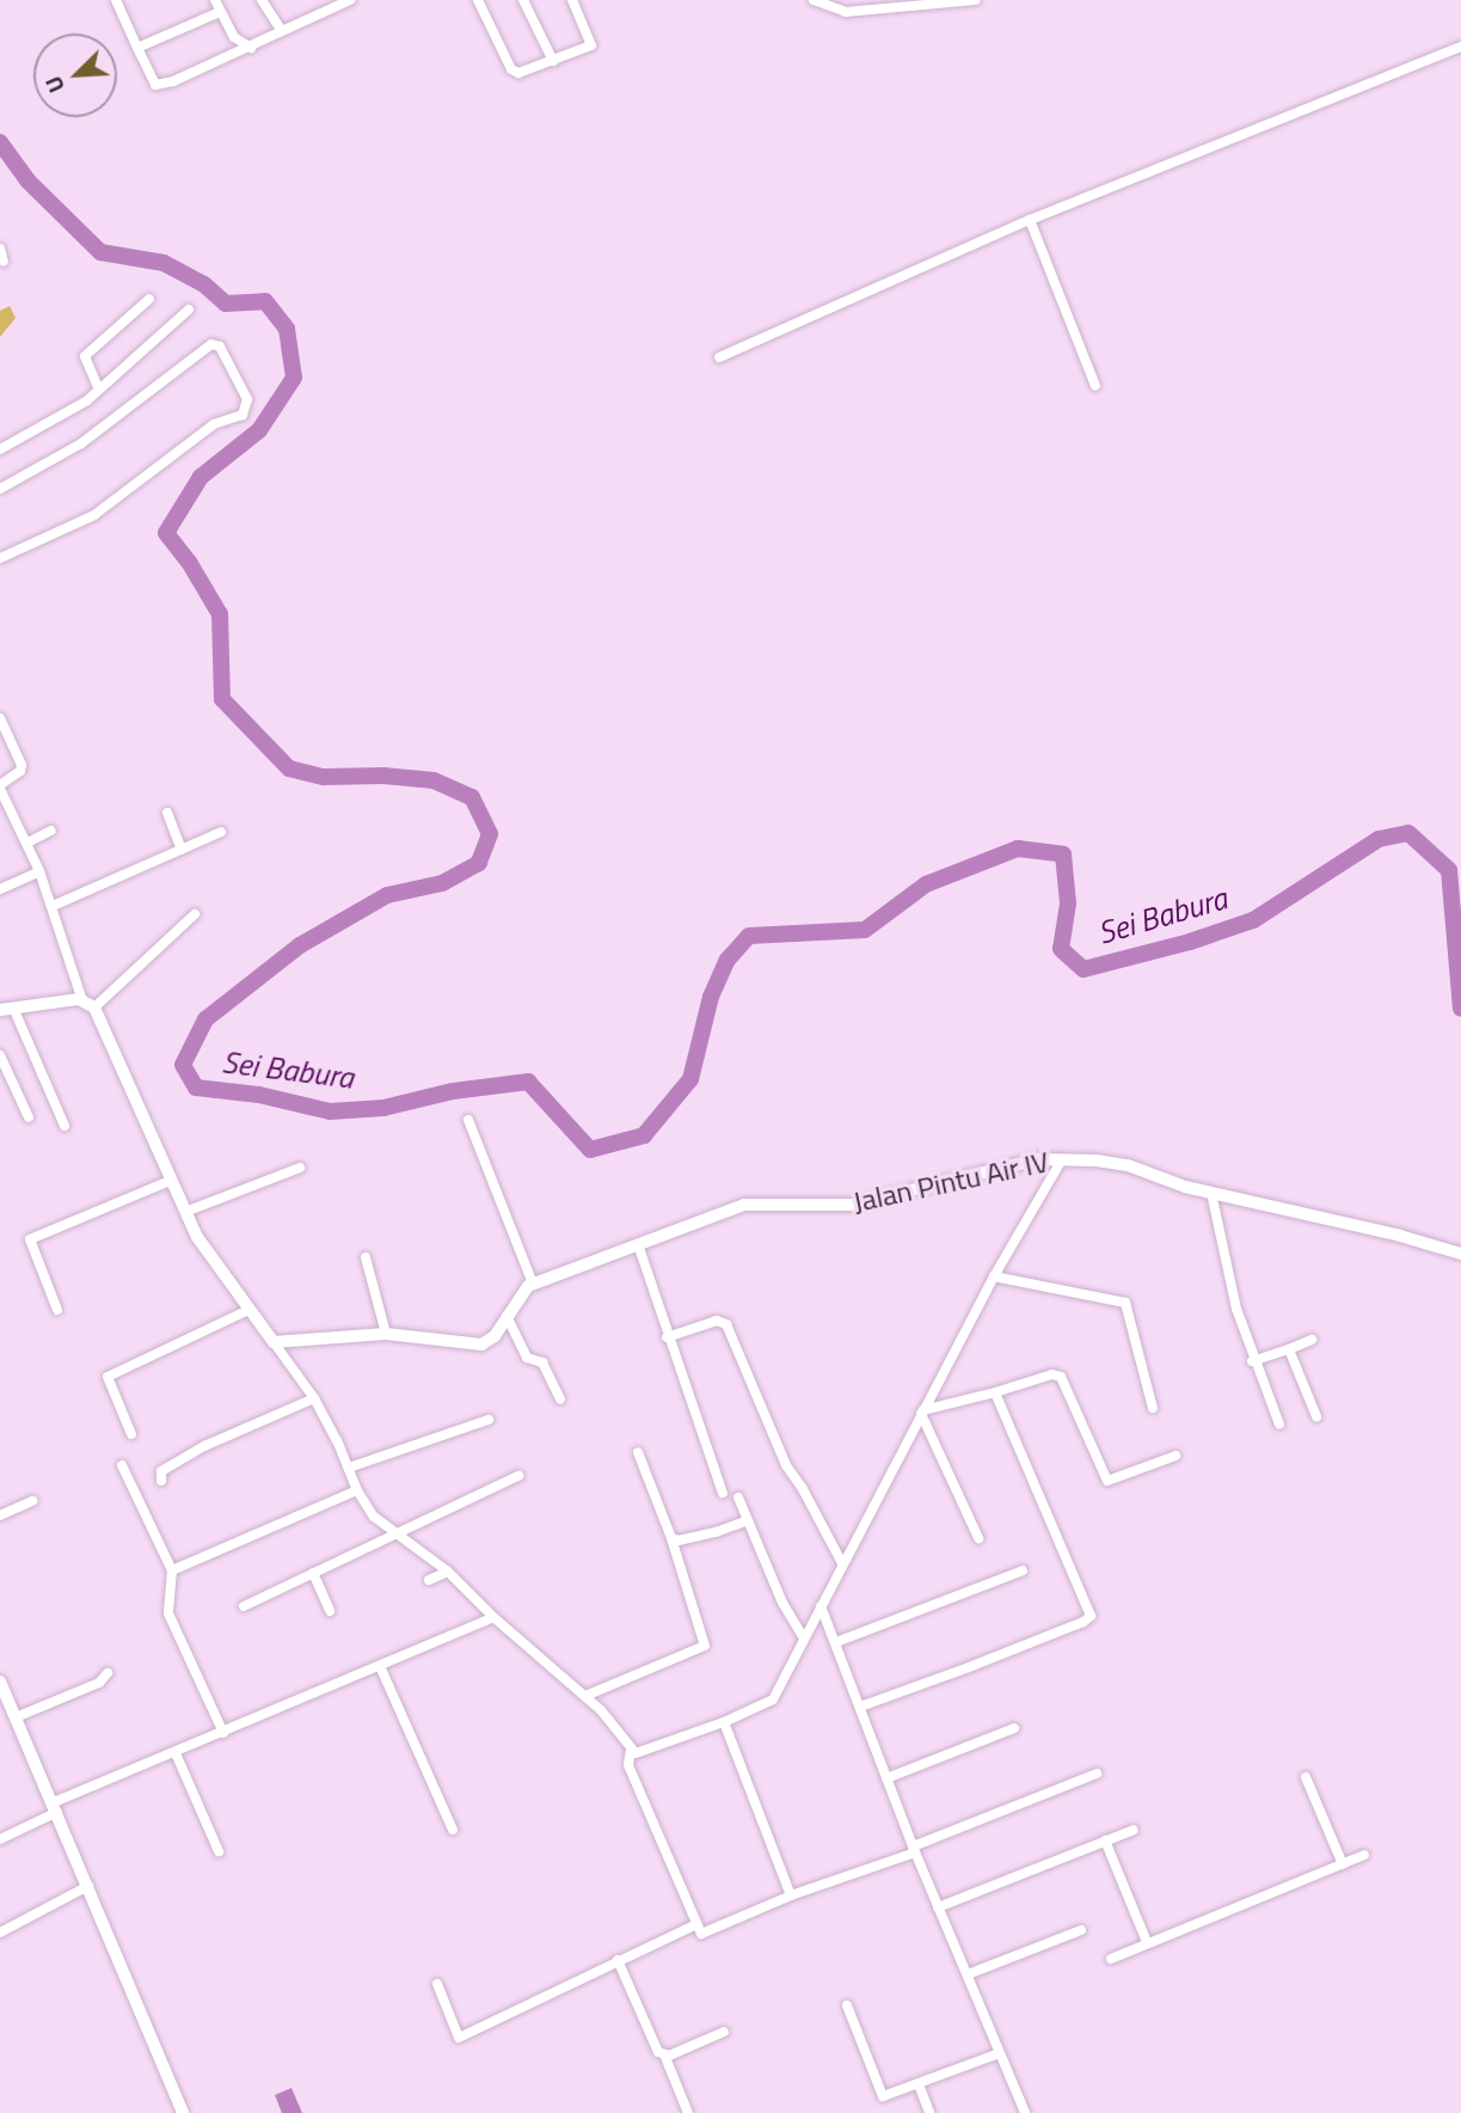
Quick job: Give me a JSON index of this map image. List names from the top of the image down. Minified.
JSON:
{"streets":{"main road":["Jalan Pintu Air IV"]},"water":["Sei Babura"],"north":"bottom left"}
